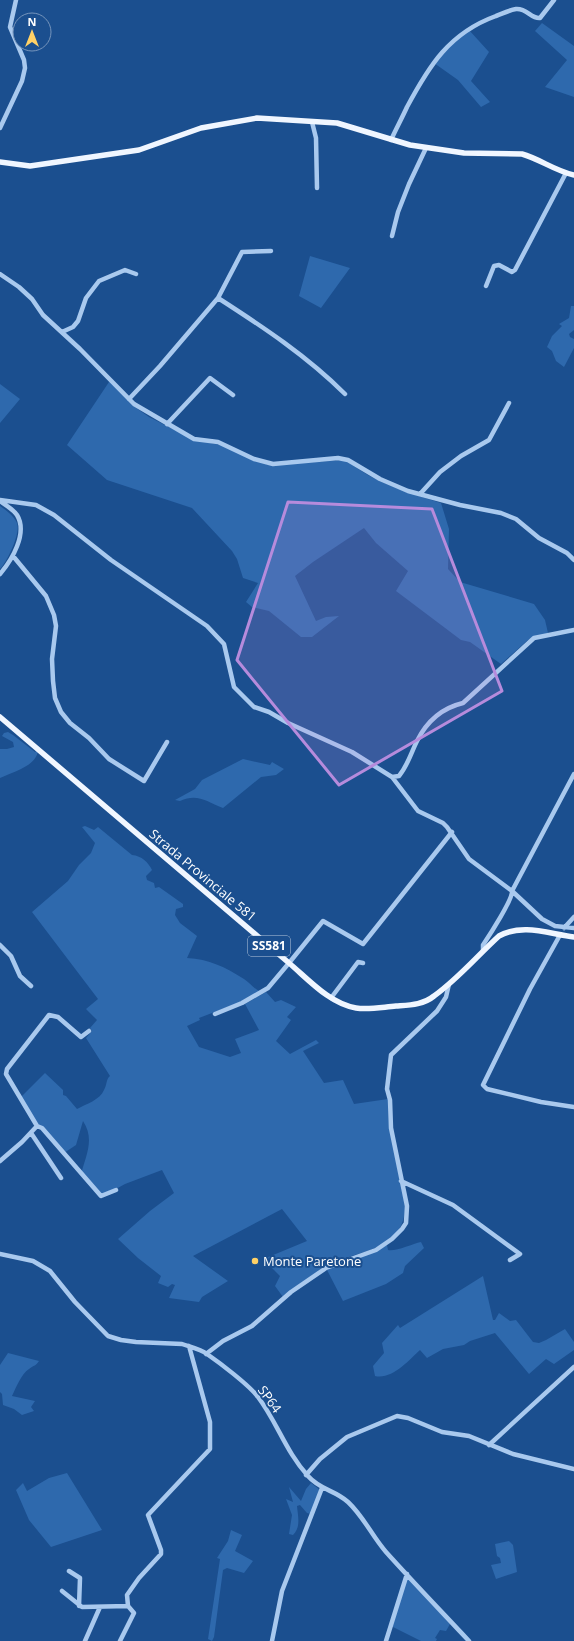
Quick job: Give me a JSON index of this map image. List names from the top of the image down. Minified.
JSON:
{"streets":{"main road":["Strada Provinciale 581","SS581"],"street":["SP64"]},"places":["Monte Paretone"],"north":"top"}
